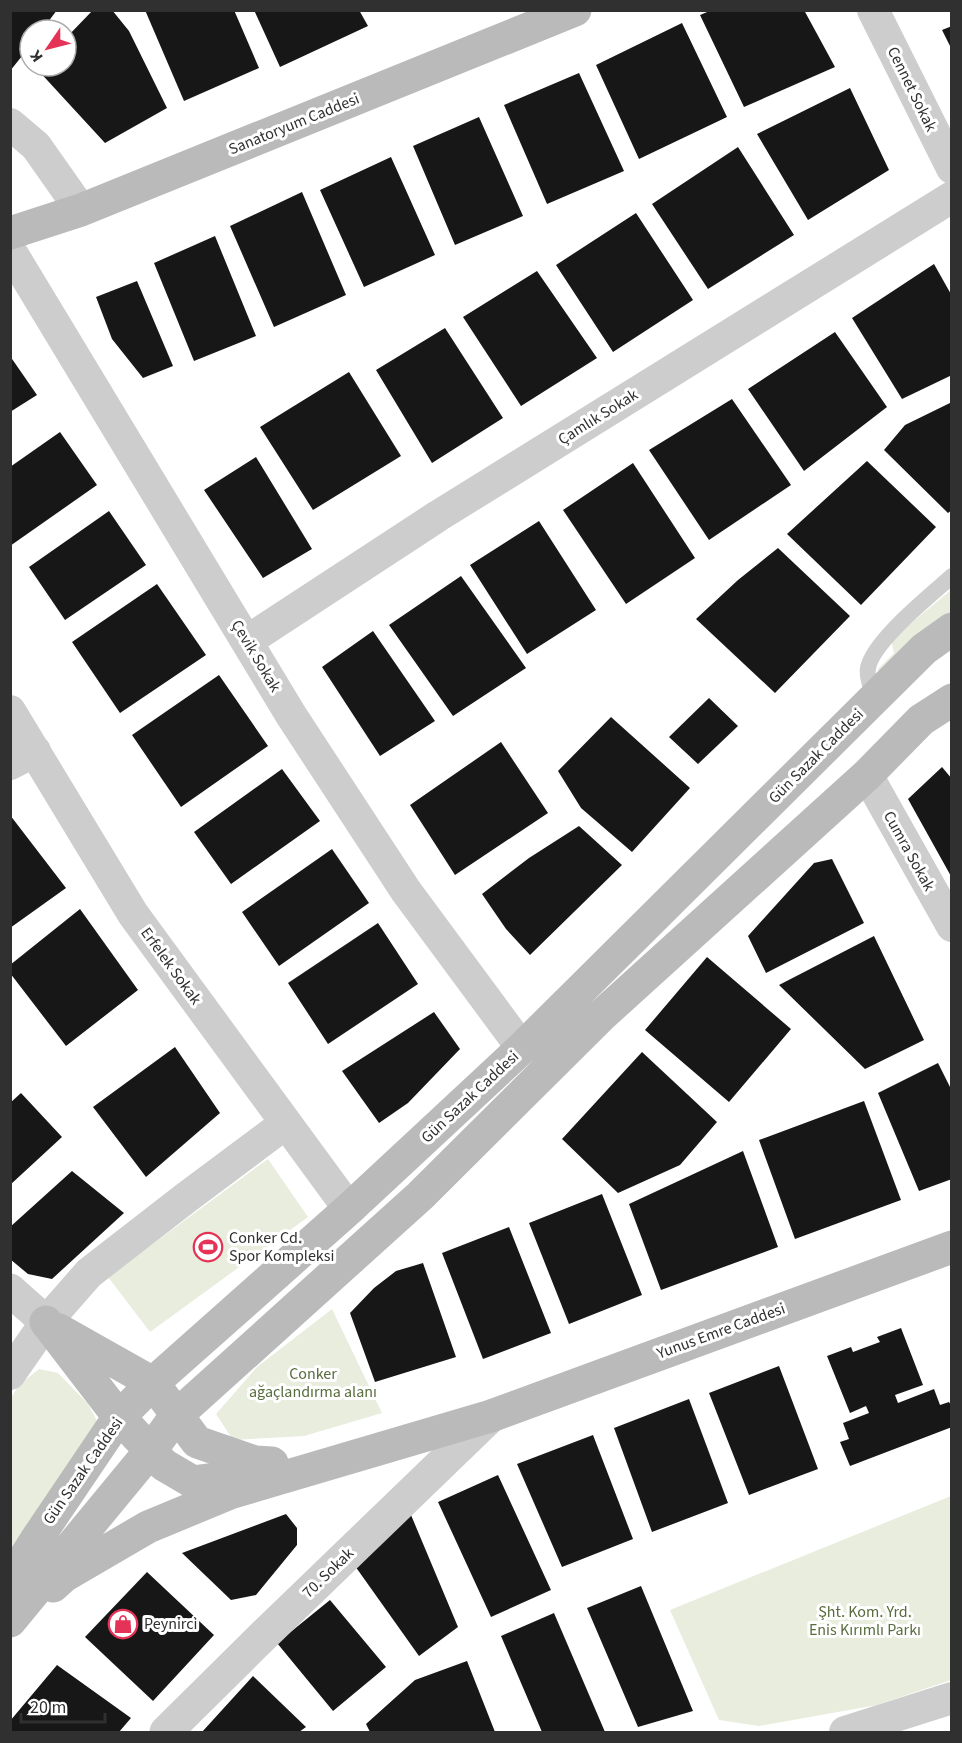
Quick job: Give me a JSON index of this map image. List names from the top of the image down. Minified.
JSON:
{"streets":{"main road":["Sanatoryum Caddesi","Gün Sazak Caddesi","Yunus Emre Caddesi"],"street":["Cennet Sokak","Çamlık Sokak","Çevik Sokak","Cumra Sokak","Erfelek Sokak","70. Sokak"]},"crossings":[["Çamlık Sokak","Çevik Sokak"],["Çevik Sokak","Gün Sazak Caddesi"],["Gün Sazak Caddesi","Cumra Sokak"],["Gün Sazak Caddesi","Erfelek Sokak"],["Yunus Emre Caddesi","70. Sokak"]],"parks":["Conker ağaçlandırma alanı","Şht. Kom. Yrd. Enis Kırımlı Parkı"],"places":{"sports":["Conker Cd. Spor Kompleksi"],"shop":["Peynirci"]},"scale_bar":"20 m","north":"bottom left"}
